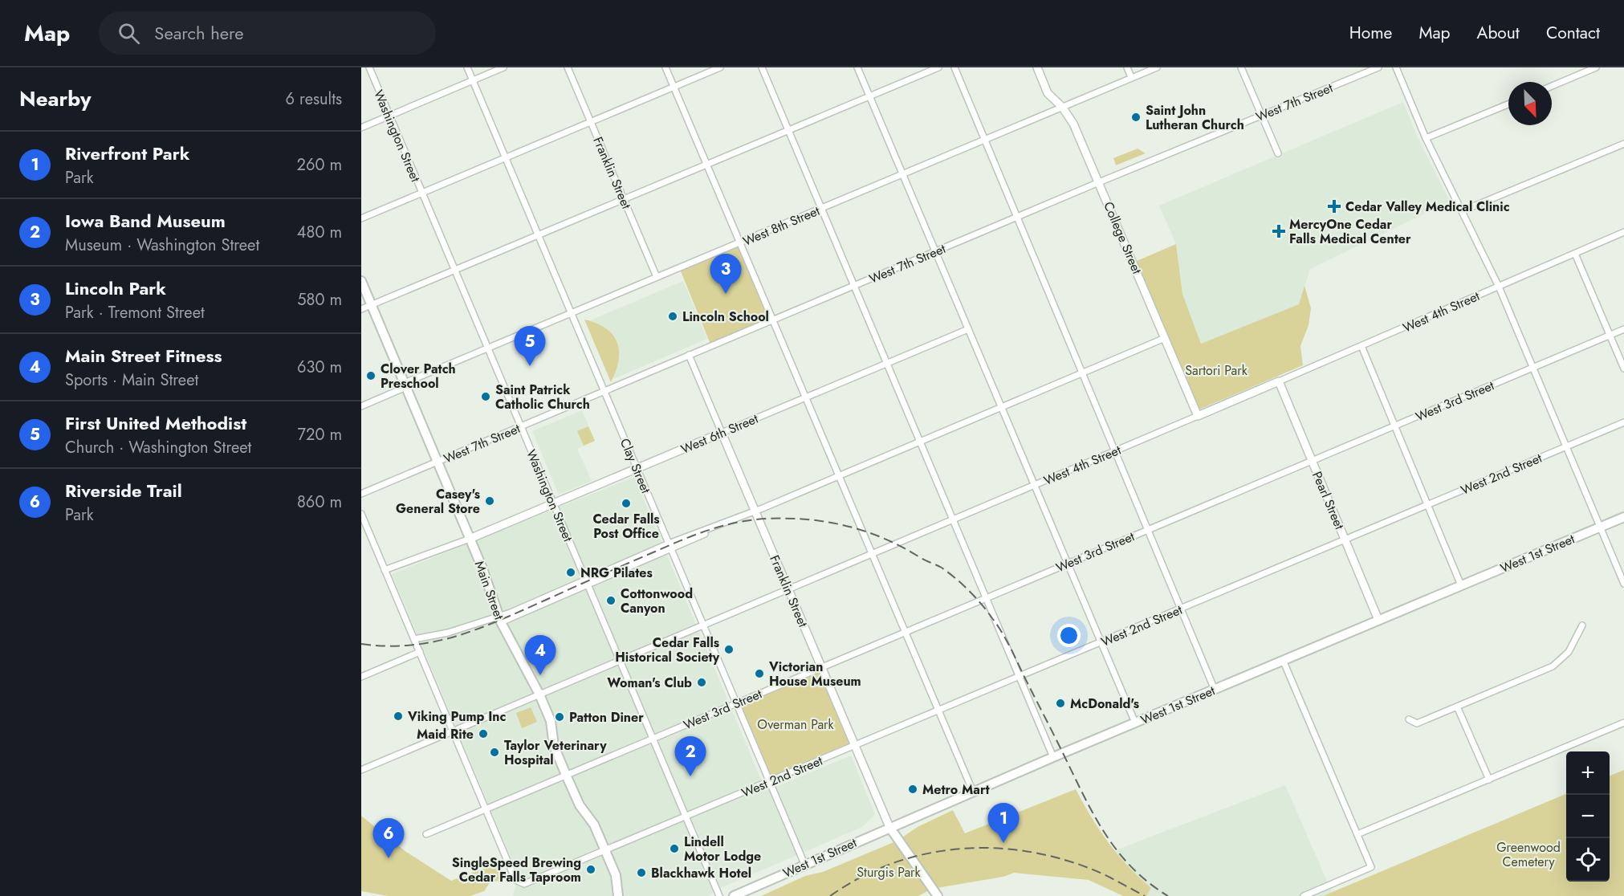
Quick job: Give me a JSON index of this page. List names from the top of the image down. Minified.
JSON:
{"streets":{"main road":["West 1st Street","Main Street"],"street":["West 7th Street","Washington Street","Franklin Street","West 8th Street","College Street","West 4th Street","West 3rd Street","West 6th Street","Clay Street","West 2nd Street","Pearl Street"]},"crossings":[["West 7th Street","Washington Street"],["West 7th Street","Franklin Street"],["West 7th Street","College Street"],["West 7th Street","Clay Street"],["West 7th Street","Main Street"],["Washington Street","West 8th Street"],["Washington Street","West 4th Street"],["Washington Street","West 3rd Street"],["Washington Street","West 6th Street"],["Washington Street","West 2nd Street"],["Franklin Street","West 8th Street"],["Franklin Street","West 4th Street"],["Franklin Street","West 3rd Street"],["Franklin Street","West 6th Street"],["Franklin Street","West 2nd Street"],["Franklin Street","West 1st Street"],["West 8th Street","College Street"],["West 8th Street","Clay Street"],["West 8th Street","Main Street"],["College Street","West 4th Street"],["West 4th Street","Clay Street"],["West 4th Street","Pearl Street"],["West 4th Street","Main Street"],["West 3rd Street","Clay Street"],["West 3rd Street","West 2nd Street"],["West 3rd Street","Pearl Street"],["West 3rd Street","Main Street"],["West 6th Street","Clay Street"],["West 6th Street","Main Street"],["Clay Street","West 2nd Street"],["Clay Street","West 1st Street"],["West 2nd Street","Pearl Street"],["West 2nd Street","Main Street"],["Pearl Street","West 1st Street"]],"parks":["Sartori Park","Overman Park","Greenwood Cemetery","Sturgis Park"],"places":{"other":["Saint John Lutheran Church","Lincoln School","Clover Patch Preschool","Saint Patrick Catholic Church","Casey's General Store","Cedar Falls Post Office","NRG Pilates","Cottonwood Canyon","Cedar Falls Historical Society","Victorian House Museum","Woman's Club","McDonald's","Viking Pump Inc","Patton Diner","Maid Rite","Taylor Veterinary Hospital","Metro Mart","Lindell Motor Lodge","SingleSpeed Brewing Cedar Falls Taproom","Blackhawk Hotel"],"health":["Cedar Valley Medical Clinic","MercyOne Cedar Falls Medical Center"]},"north":"bottom right","page":{"header":"Map","search":"Search here","nav":["Home","Map","About","Contact"],"heading":["Nearby","6 results"],"list":[{"mark":"1","name":"Riverfront Park","note":"Park","value":"260 m"},{"mark":"2","name":"Iowa Band Museum","note":"Museum · Washington Street","value":"480 m"},{"mark":"3","name":"Lincoln Park","note":"Park · Tremont Street","value":"580 m"},{"mark":"4","name":"Main Street Fitness","note":"Sports · Main Street","value":"630 m"},{"mark":"5","name":"First United Methodist","note":"Church · Washington Street","value":"720 m"},{"mark":"6","name":"Riverside Trail","note":"Park","value":"860 m"}],"pins":["3","5","4","2","1","6"],"map_buttons":["+","−"]}}
